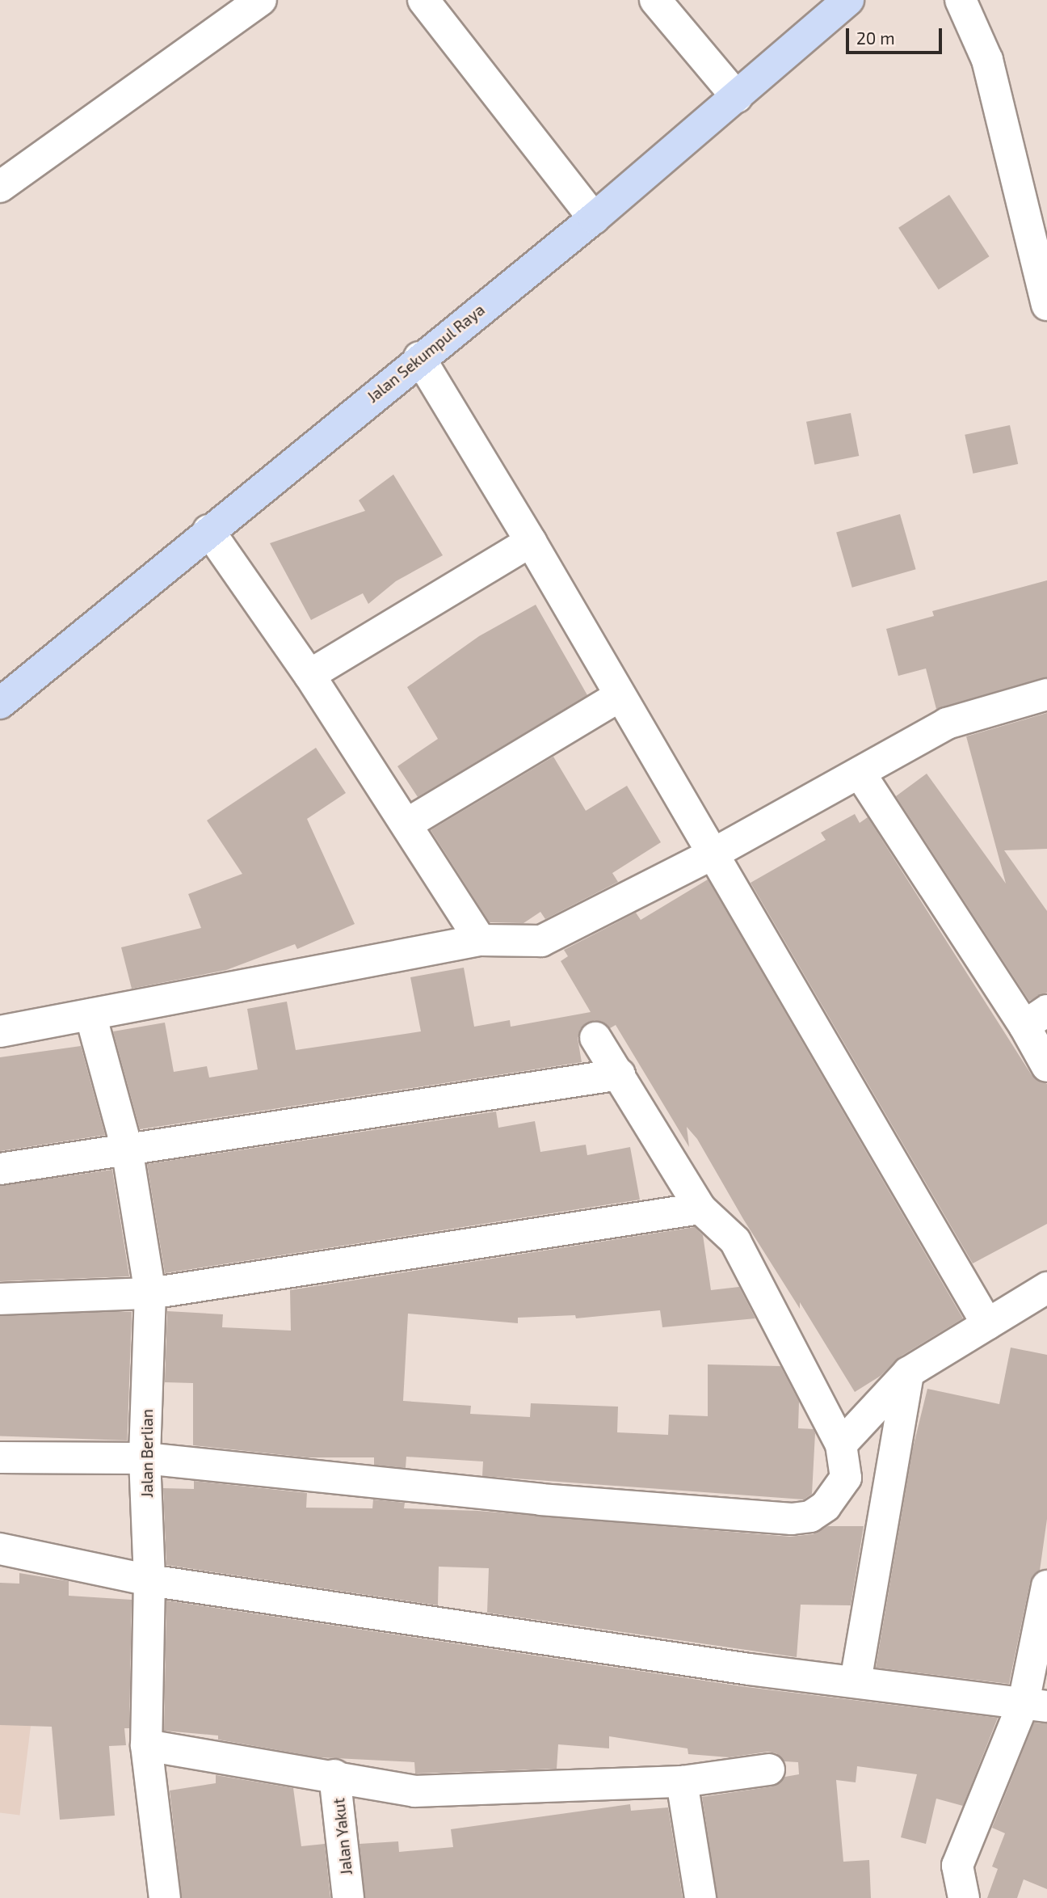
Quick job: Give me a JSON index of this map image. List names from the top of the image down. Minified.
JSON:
{"streets":{"main road":["Jalan Sekumpul Raya"],"street":["Jalan Berlian","Jalan Yakut"]},"scale_bar":"20 m"}
